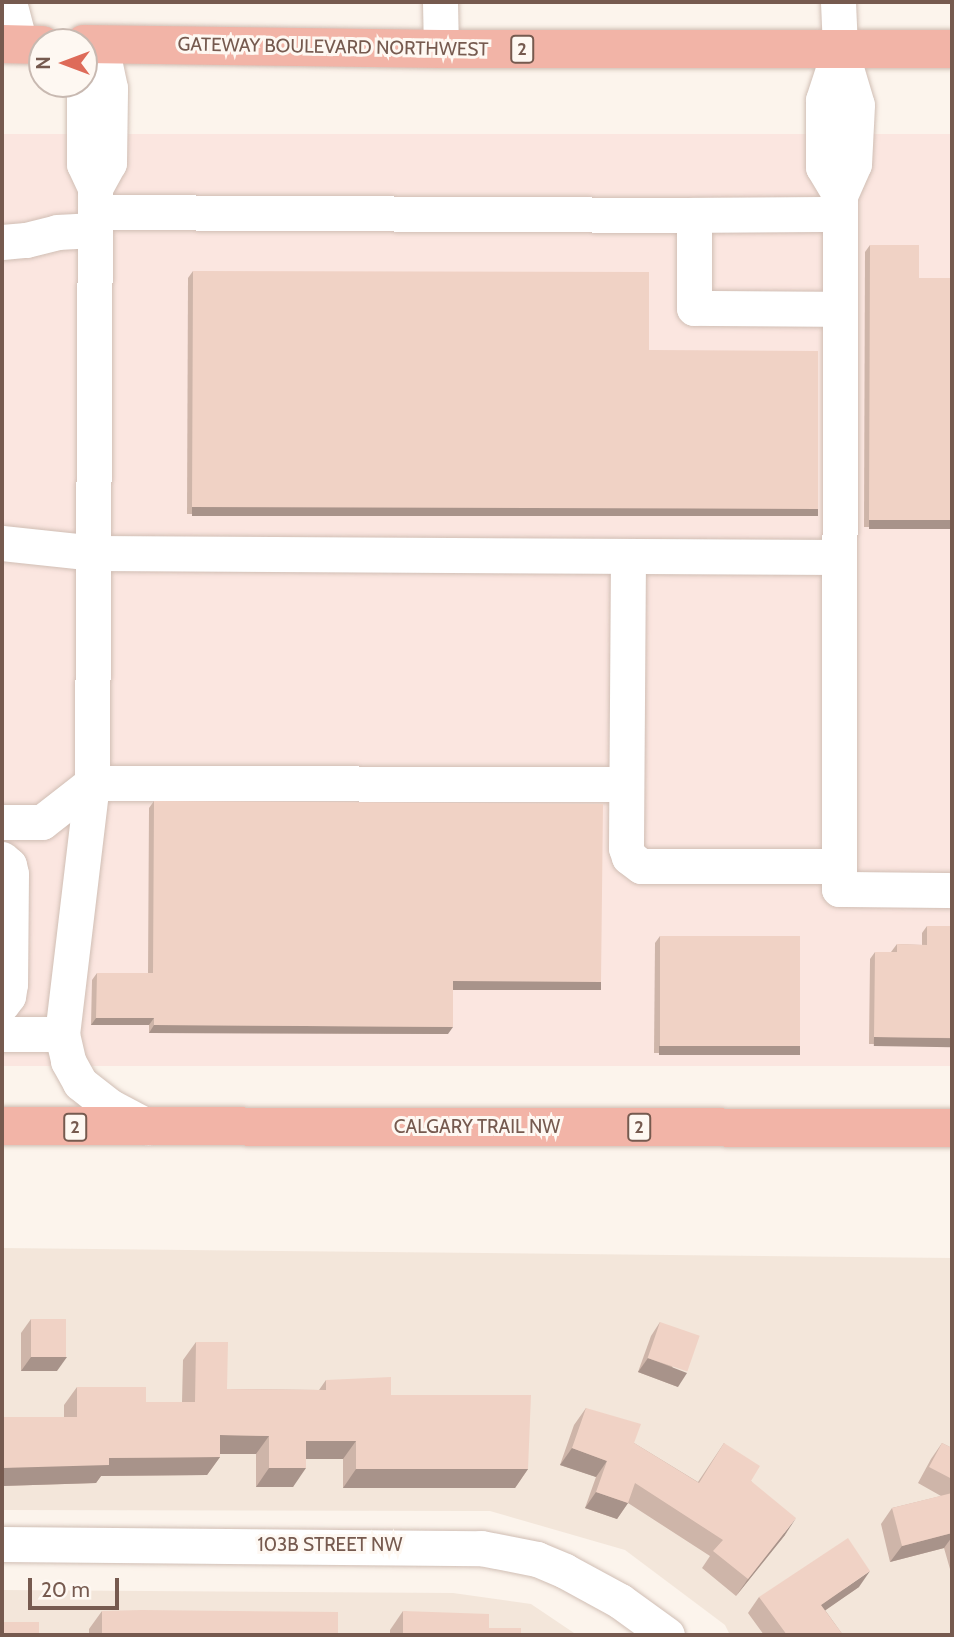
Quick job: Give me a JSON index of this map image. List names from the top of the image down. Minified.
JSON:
{"streets":{"highway":["GATEWAY BOULEVARD NORTHWEST","2","CALGARY TRAIL NW"],"street":["103B STREET NW"]},"scale_bar":"20 m","north":"left"}
